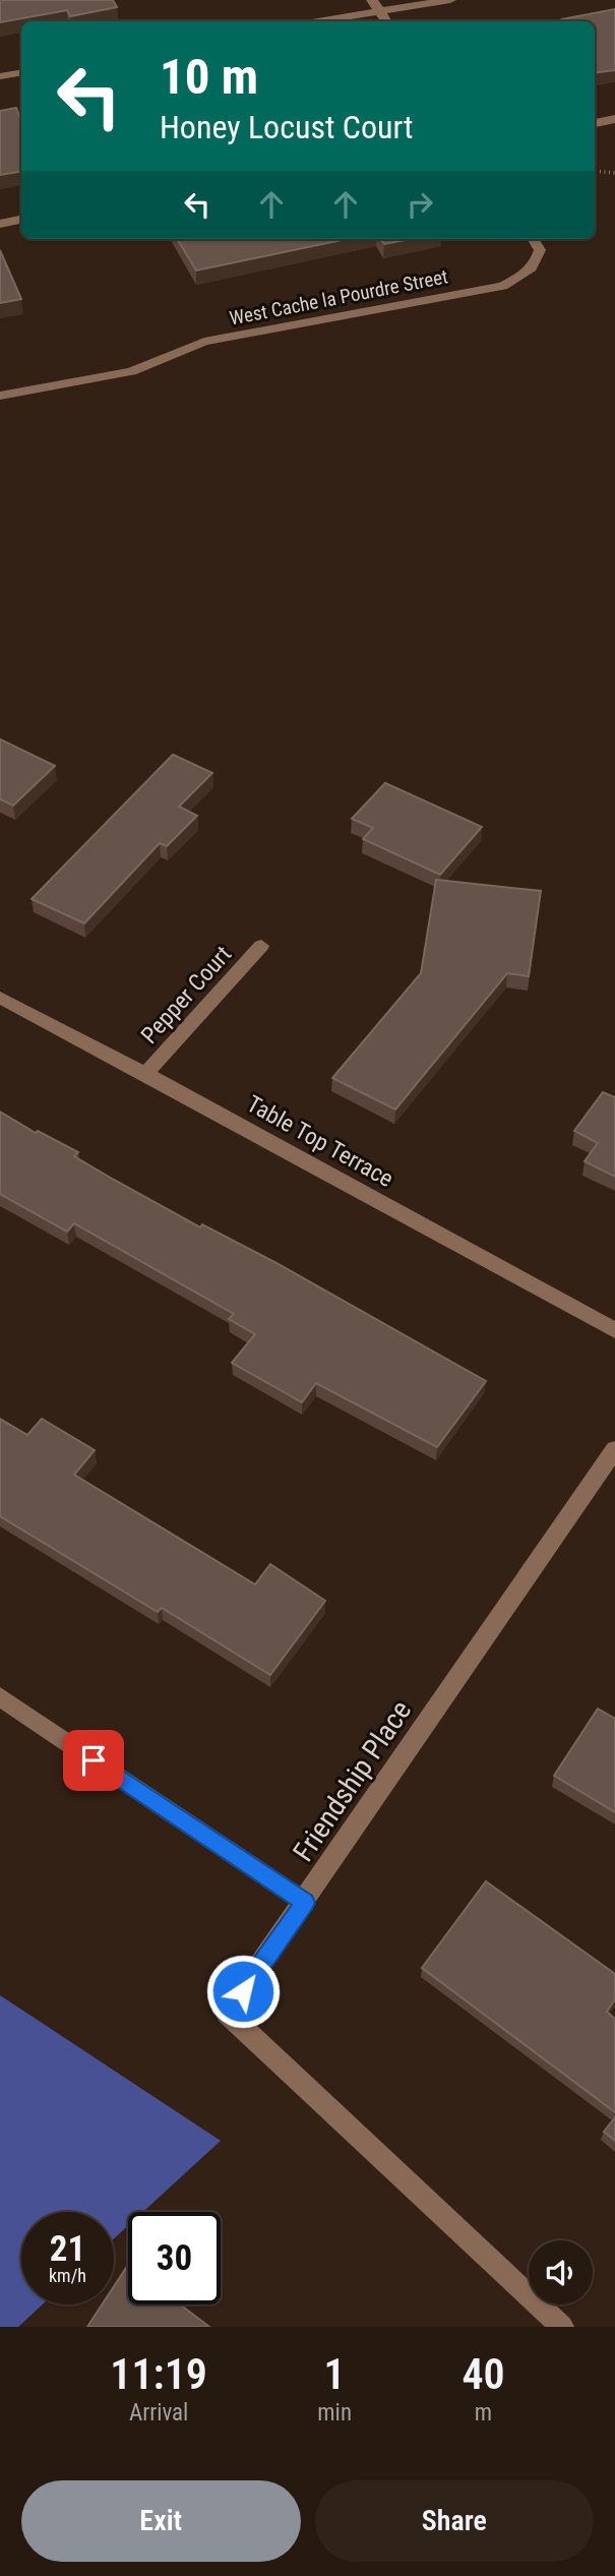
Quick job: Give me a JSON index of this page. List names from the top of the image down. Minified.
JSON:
{"streets":{"street":["West Cache la Pourdre Street","Pepper Court","Table Top Terrace","Friendship Place"]},"crossings":[["Pepper Court","Table Top Terrace"]],"page":{"turn":["10 m","Honey Locust Court"],"speed":"21 km/h","limit":"30","eta":["11:19","Arrival","1","min","40","m"],"buttons":["Exit","Share"]}}
